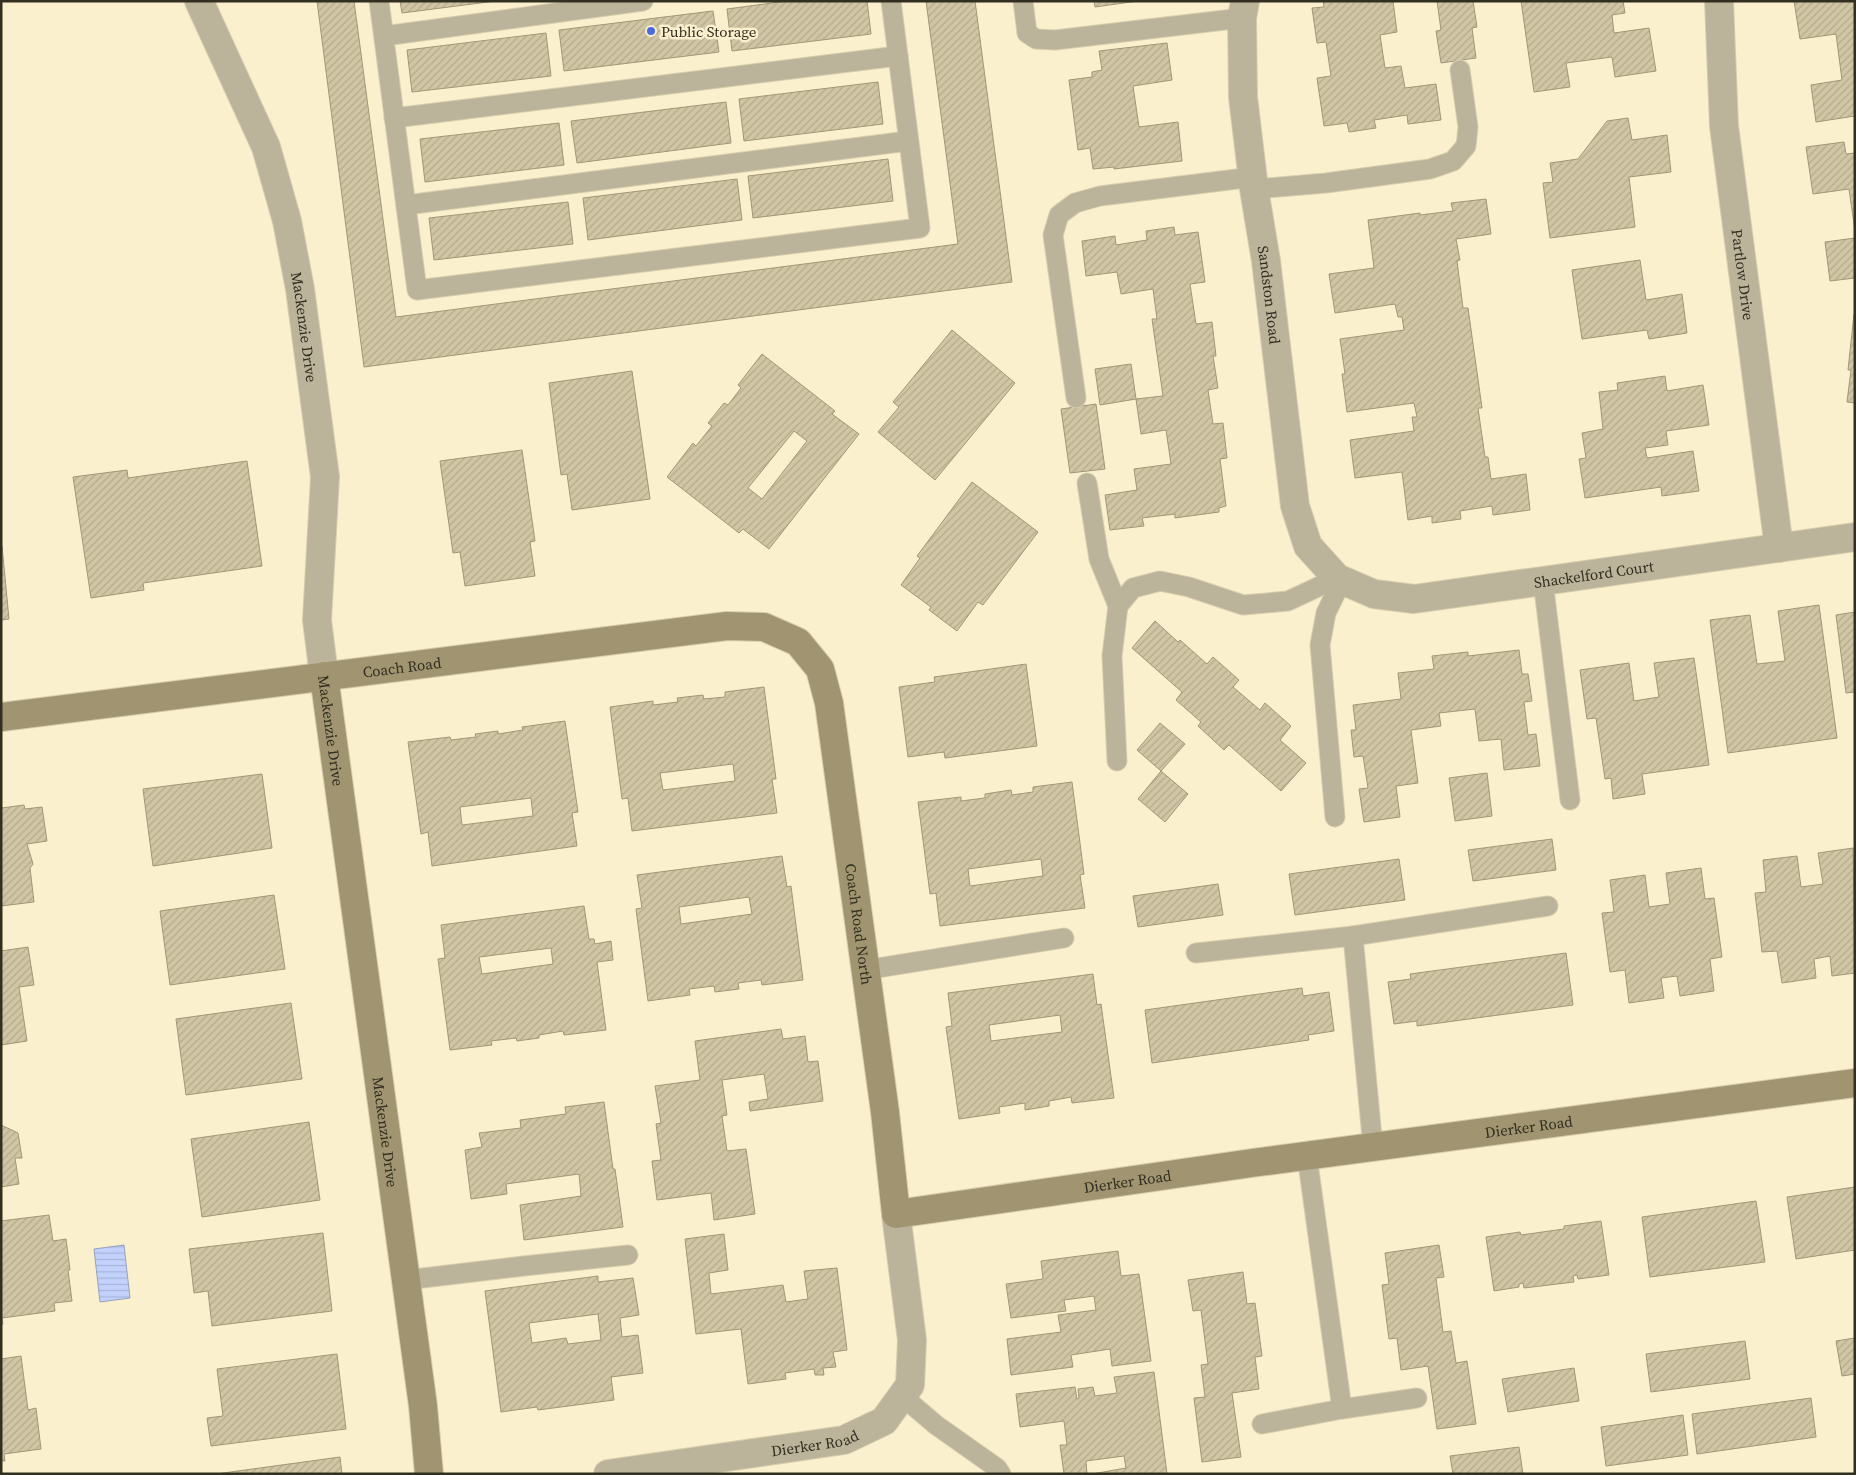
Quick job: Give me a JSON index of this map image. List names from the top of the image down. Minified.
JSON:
{"streets":{"street":["Partlow Drive","Sandston Road","Mackenzie Drive","Shackelford Court","Coach Road","Coach Road North","Dierker Road"]},"crossings":[["Partlow Drive","Shackelford Court"],["Sandston Road","Shackelford Court"],["Mackenzie Drive","Coach Road"],["Coach Road","Coach Road North"],["Coach Road North","Dierker Road"]],"places":["Public Storage"]}
